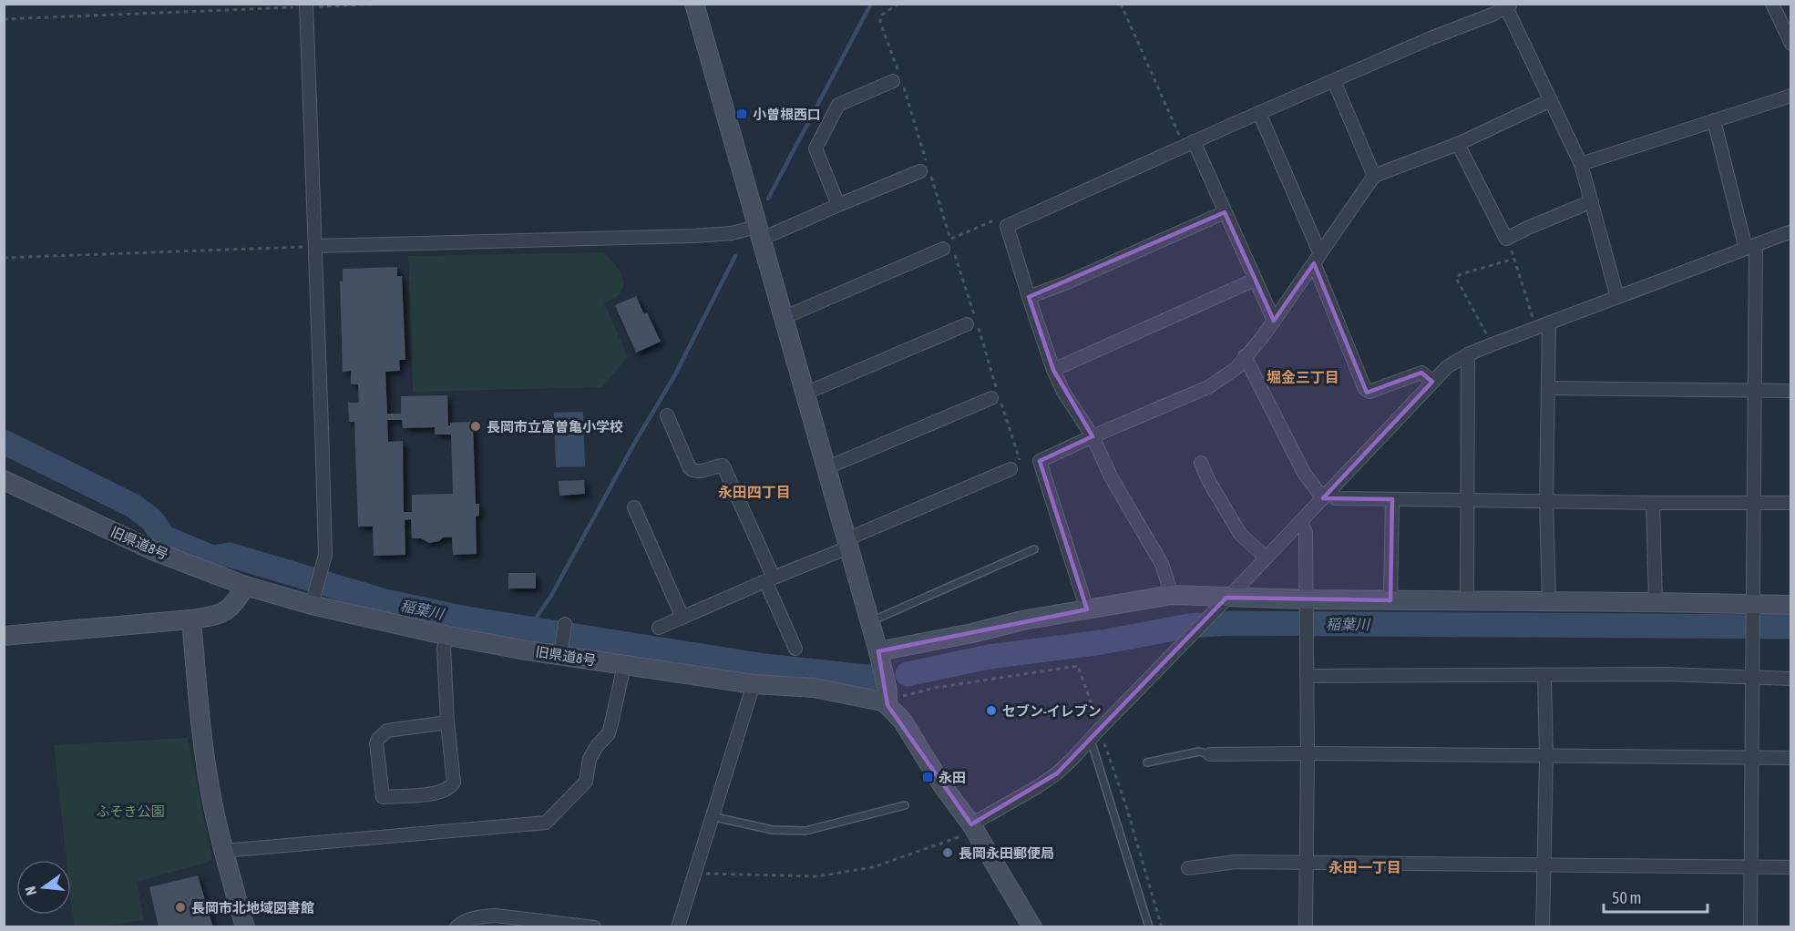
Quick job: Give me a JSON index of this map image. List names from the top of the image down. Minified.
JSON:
{"streets":{"street":["旧県道8号"]},"districts":["堀金三丁目","永田四丁目","永田一丁目"],"water":["稲葉川"],"parks":["ふそき公園"],"places":{"transit":["小曽根西口","永田"],"other":["長岡市立富曽亀小学校","セブン-イレブン","長岡永田郵便局","長岡市北地域図書館"]},"scale_bar":"50 m","north":"left"}
